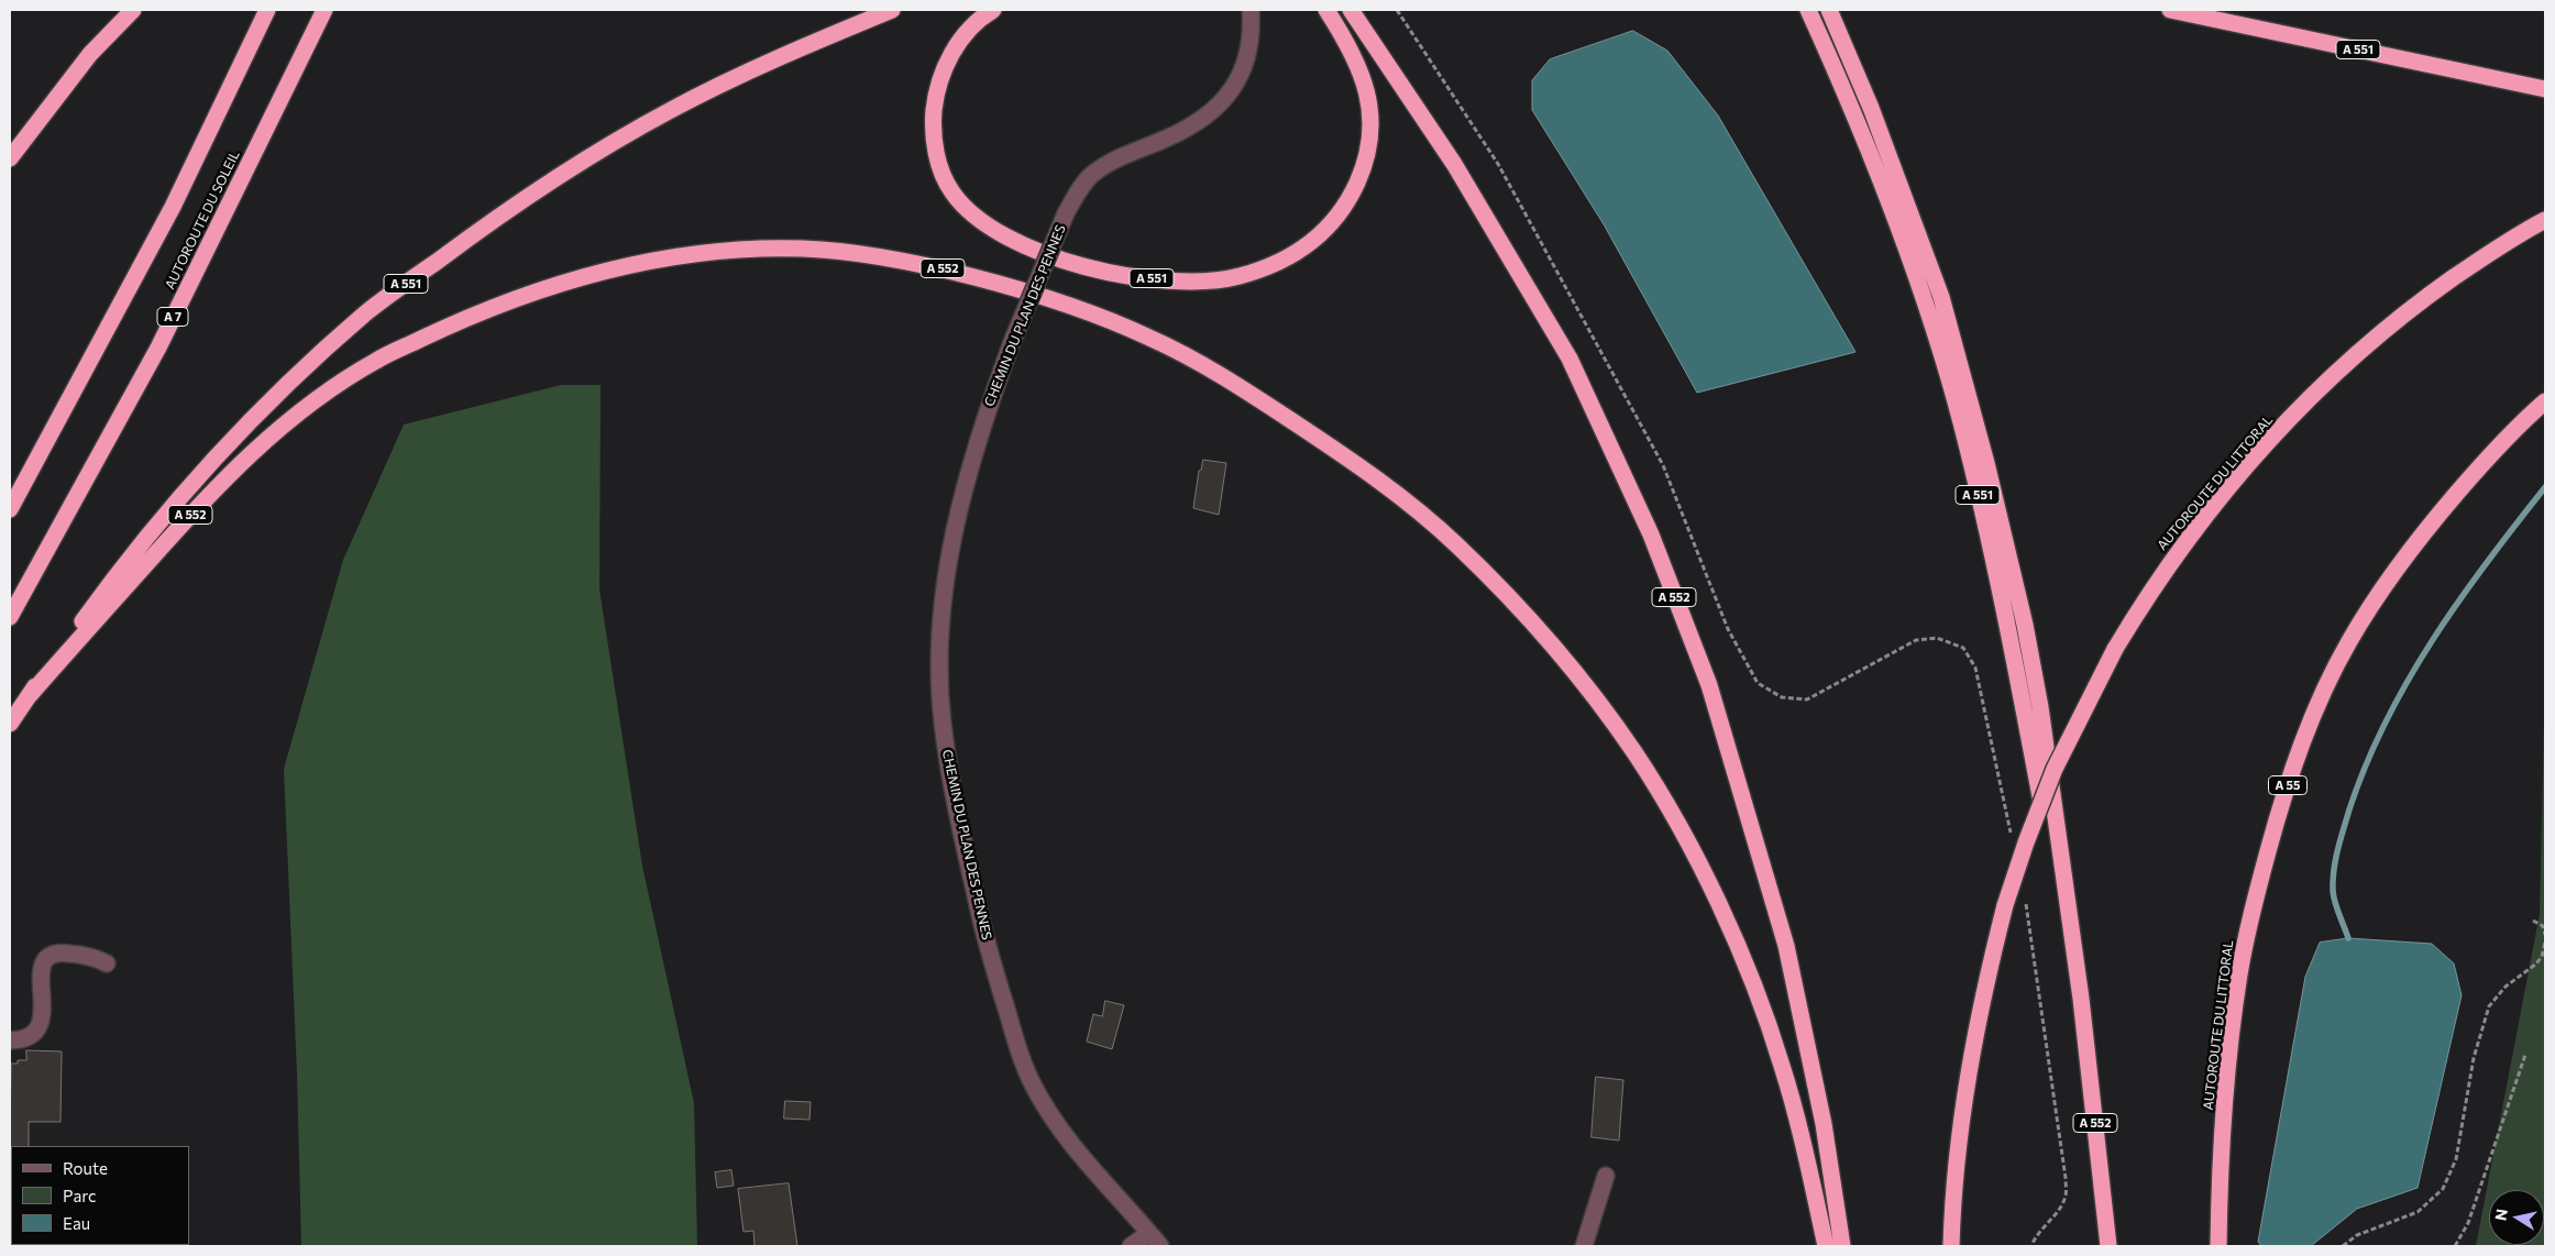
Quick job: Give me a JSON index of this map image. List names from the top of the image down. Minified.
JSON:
{"streets":{"highway":["A 551","AUTOROUTE DU SOLEIL","A 552","A 7","AUTOROUTE DU LITTORAL","A 55"],"street":["CHEMIN DU PLAN DES PENNES"]},"crossings":[["A 551","A 552"]],"legend":["Route","Parc","Eau"],"north":"left"}
